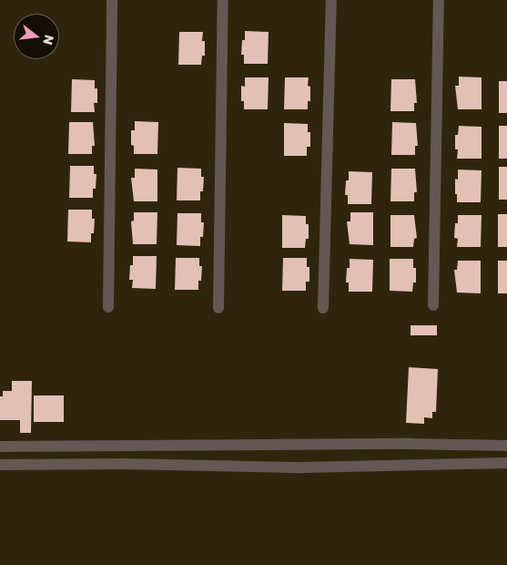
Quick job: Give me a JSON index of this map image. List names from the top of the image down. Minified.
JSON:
{"north":"right"}
